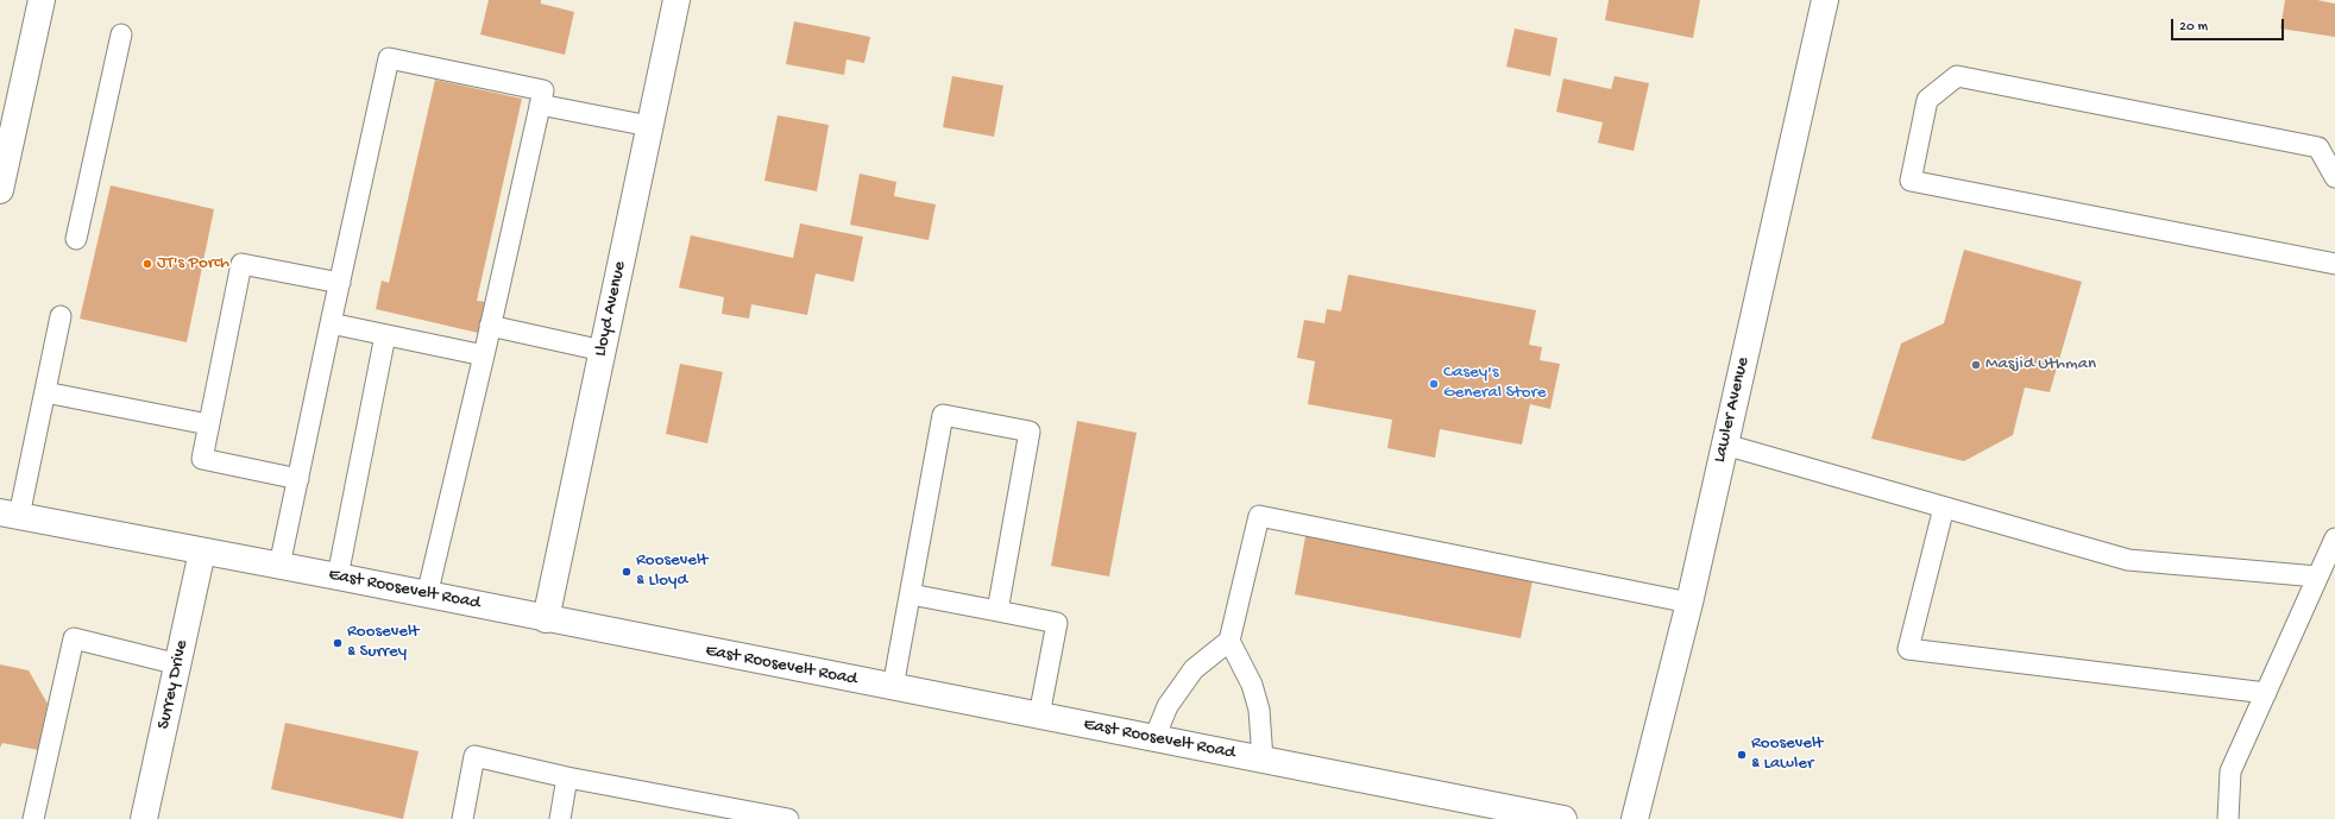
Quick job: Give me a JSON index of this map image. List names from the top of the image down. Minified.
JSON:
{"streets":{"street":["Lloyd Avenue","Lawler Avenue","East Roosevelt Road","Surrey Drive"]},"crossings":[["Lloyd Avenue","East Roosevelt Road"],["East Roosevelt Road","Surrey Drive"]],"places":["JT's Porch","Masjid Uthman","Casey's General Store","Roosevelt & Lloyd","Roosevelt & Surrey","Roosevelt & Lawler"],"scale_bar":"20 m"}
